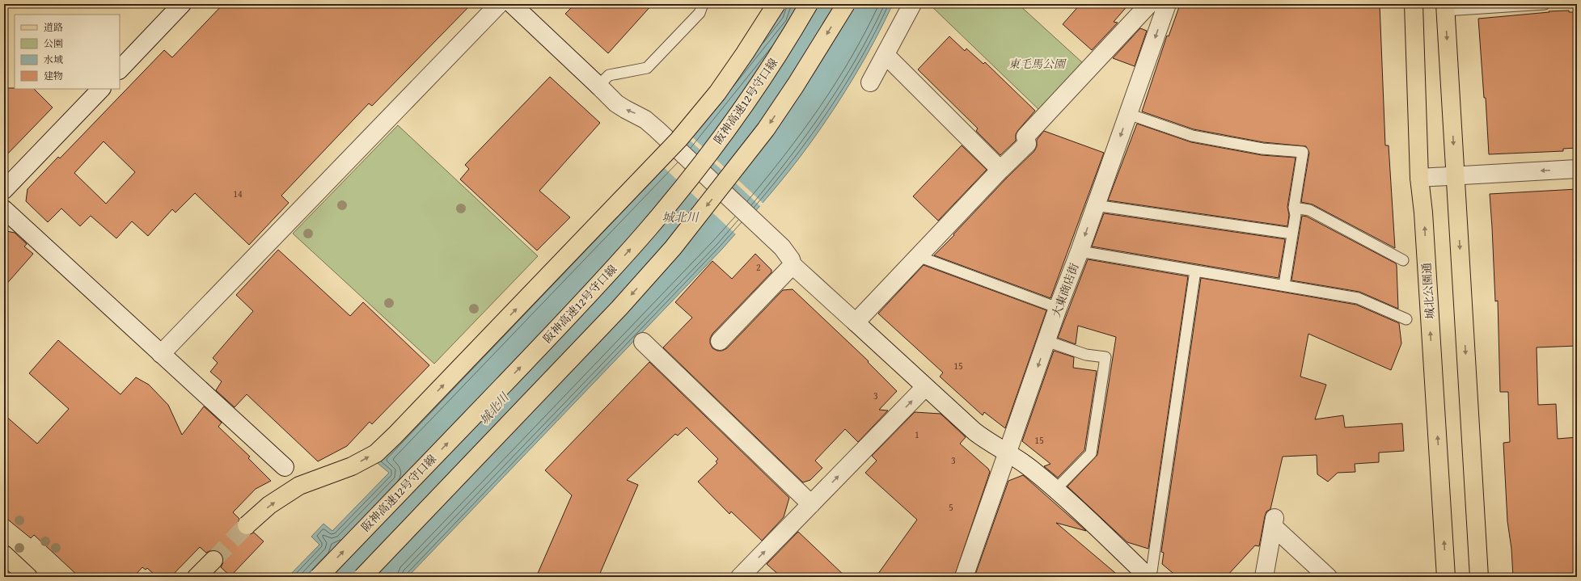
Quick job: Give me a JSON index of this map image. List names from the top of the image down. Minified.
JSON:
{"streets":{"main road":["阪神高速12号守口線","城北公園通"],"street":["大東商店街"]},"water":["城北川"],"parks":["東毛馬公園"],"house_numbers":["14","2","15","3","1","15","3","5"],"legend":["道路","公園","水域","建物"]}
